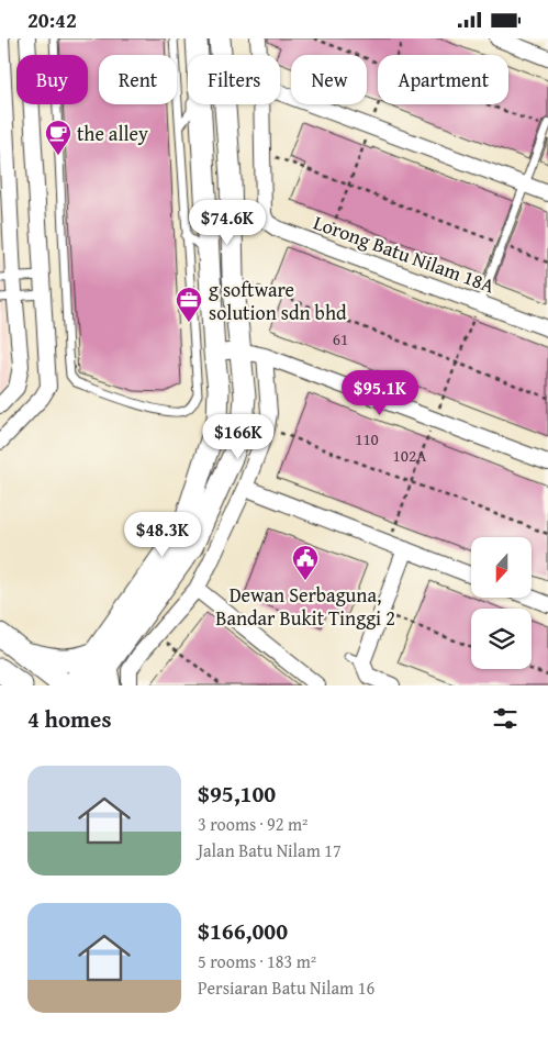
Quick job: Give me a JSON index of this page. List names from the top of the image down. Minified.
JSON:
{"streets":{"street":["Lorong Batu Nilam 18A"]},"places":{"cafe":["the alley"],"office":["g software solution sdn bhd"],"public building":["Dewan Serbaguna, Bandar Bukit Tinggi 2"]},"house_numbers":["61","110","102A"],"north":"bottom","page":{"status":"20:42","chip":["Buy","Rent","Filters","New","Apartment"],"price":["$74.6K","$95.1K","$166K","$48.3K"],"heading":"4 homes","list":[{"name":"$95,100","note":"3 rooms · 92 m² · Jalan Batu Nilam 17"},{"name":"$166,000","note":"5 rooms · 183 m² · Persiaran Batu Nilam 16"}]}}
